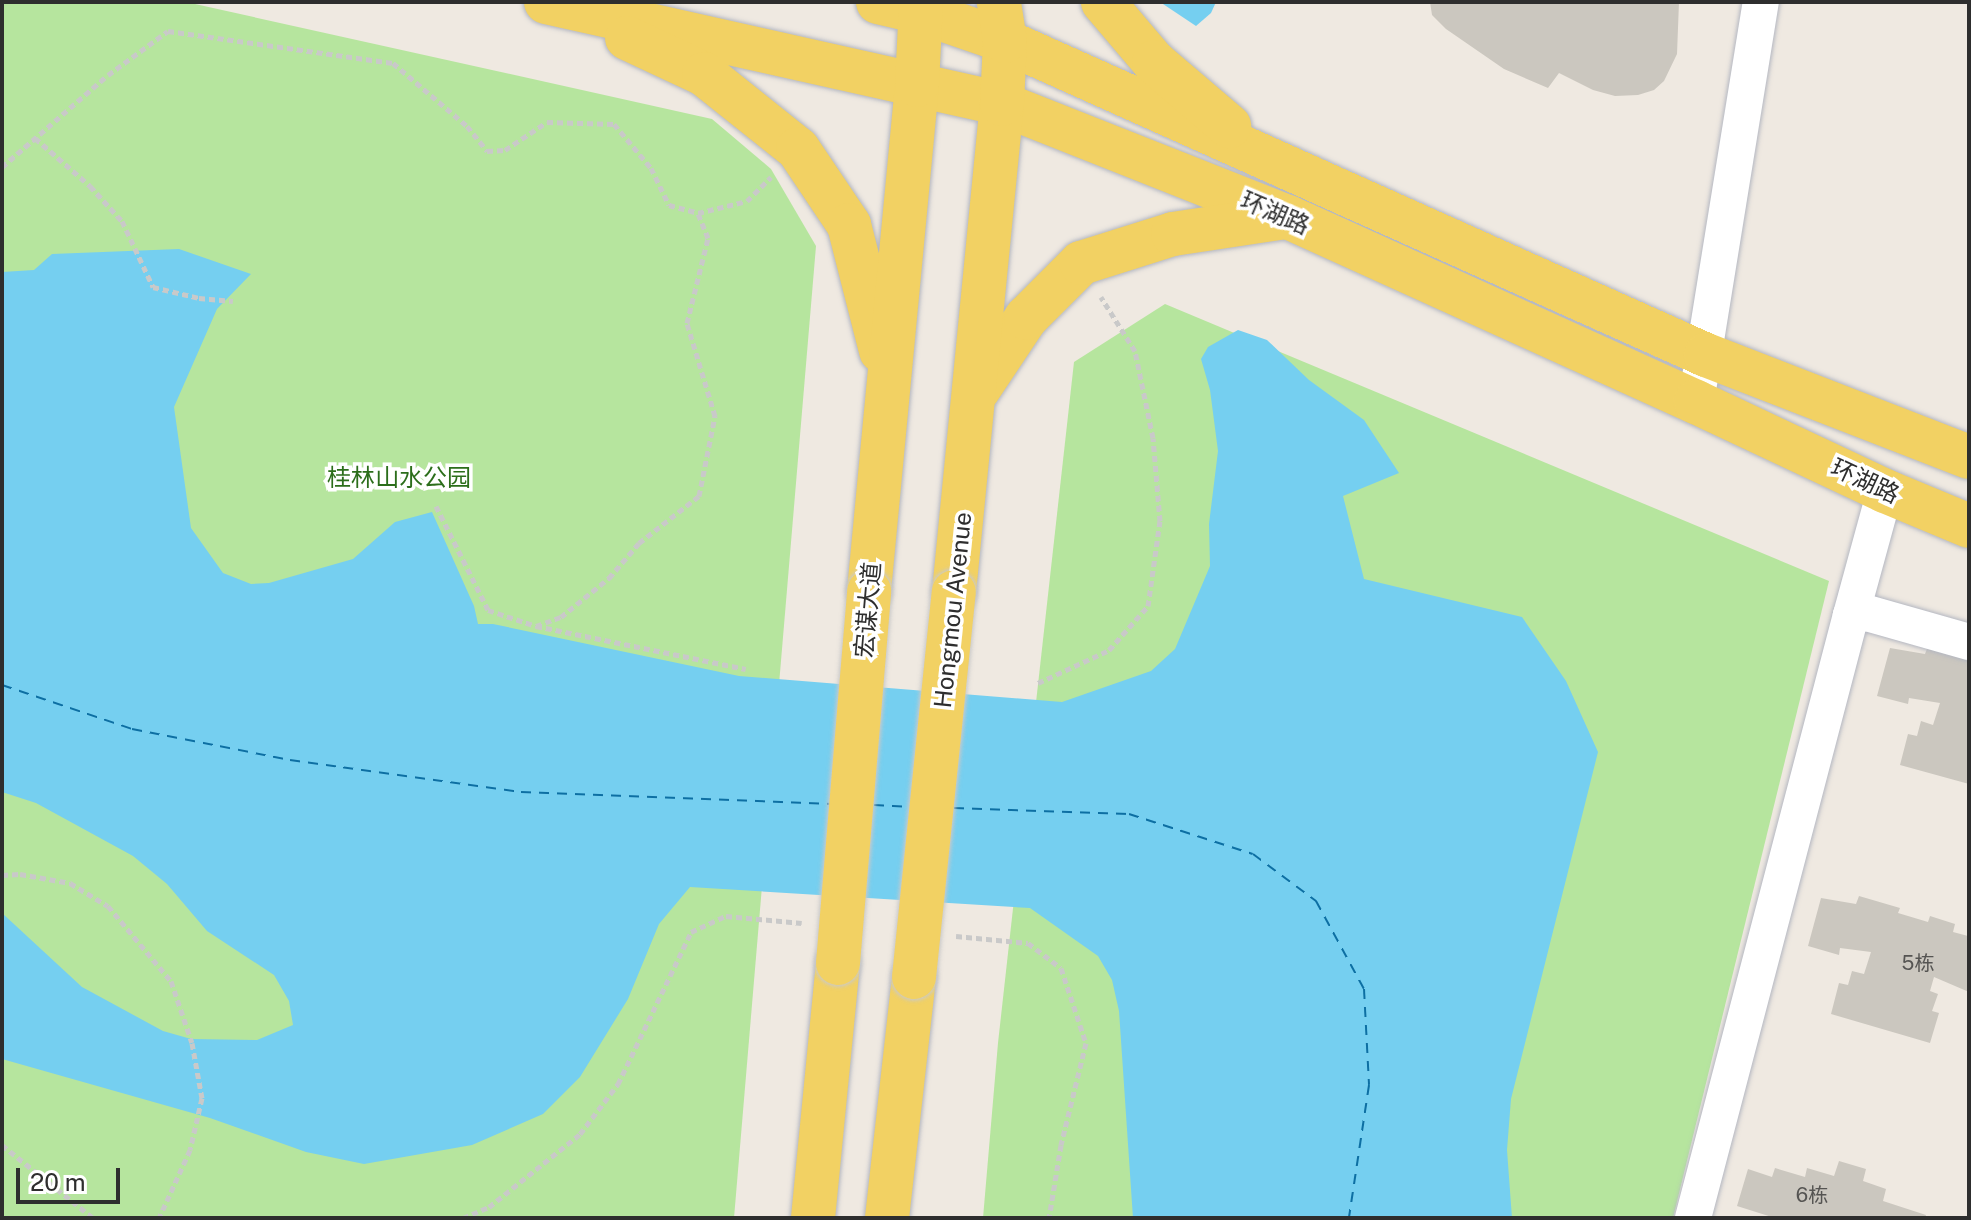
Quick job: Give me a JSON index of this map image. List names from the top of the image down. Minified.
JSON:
{"streets":{"main road":["环湖路","宏谋大道","Hongmou Avenue"]},"crossings":[["环湖路","宏谋大道"],["环湖路","Hongmou Avenue"]],"parks":["桂林山水公园"],"house_numbers":["5栋","6栋"],"scale_bar":"20 m"}
